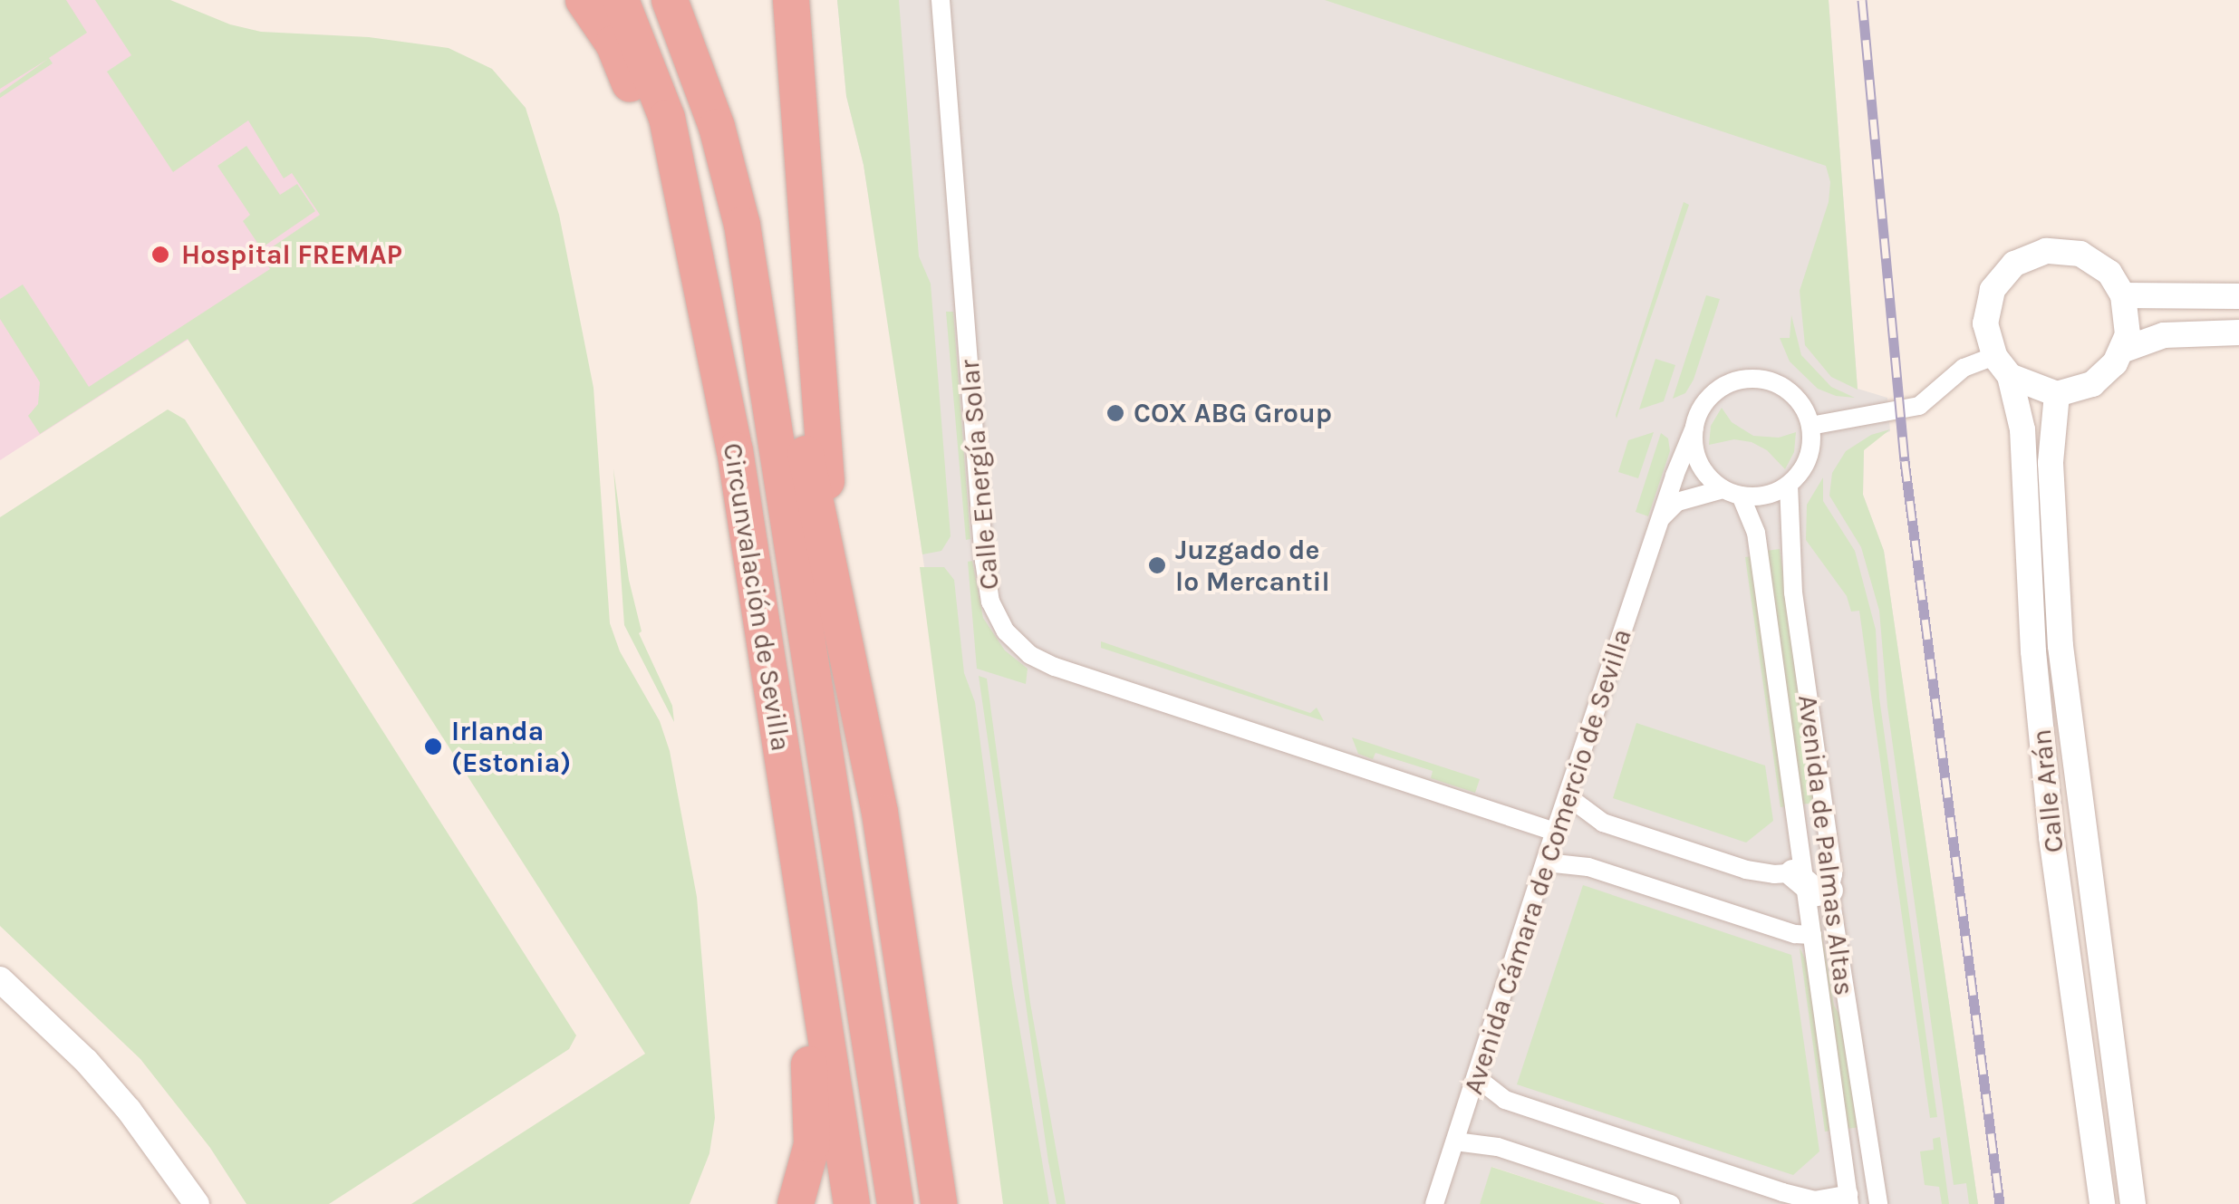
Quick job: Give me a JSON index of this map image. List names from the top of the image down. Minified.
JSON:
{"streets":{"highway":["Circunvalación de Sevilla"],"street":["Calle Energía Solar","Calle Arán","Avenida de Palmas Altas","Avenida Cámara de Comercio de Sevilla"]},"crossings":[["Calle Energía Solar","Avenida Cámara de Comercio de Sevilla"],["Avenida de Palmas Altas","Avenida Cámara de Comercio de Sevilla"]],"places":["Hospital FREMAP","COX ABG Group","Juzgado de lo Mercantil","Irlanda (Estonia)"]}
